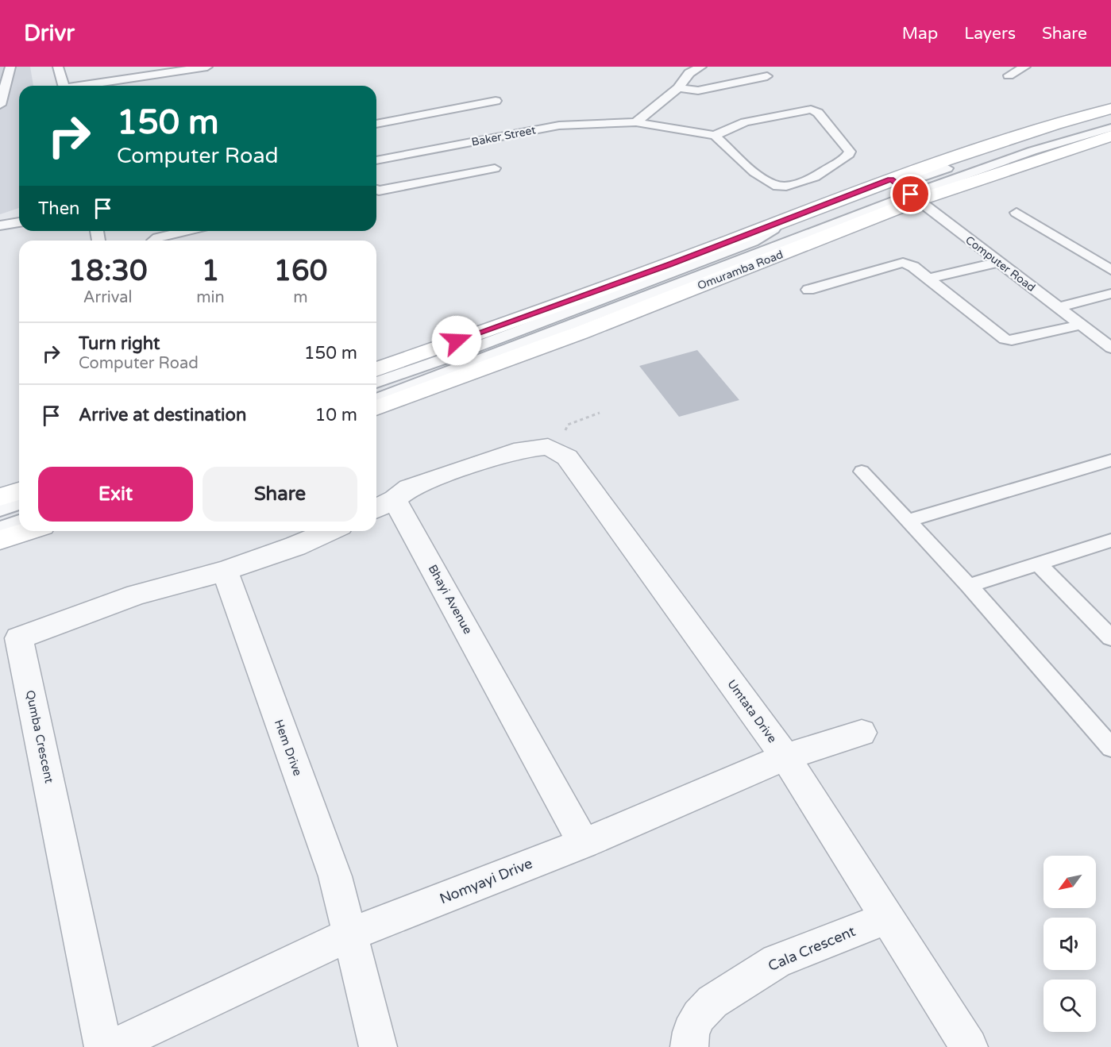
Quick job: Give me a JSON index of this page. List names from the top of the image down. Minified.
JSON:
{"streets":{"main road":["Omuramba Road"],"street":["Bhayi Avenue","Umtata Drive","Qumba Crescent","Hem Drive","Nomyayi Drive","Cala Crescent"],"lane":["Baker Street","Computer Road"]},"crossings":[["Computer Road","Omuramba Road"],["Bhayi Avenue","Umtata Drive"],["Bhayi Avenue","Nomyayi Drive"],["Umtata Drive","Nomyayi Drive"],["Umtata Drive","Cala Crescent"],["Qumba Crescent","Hem Drive"],["Hem Drive","Nomyayi Drive"]],"north":"bottom left","page":{"header":"Drivr","nav":["Map","Layers","Share"],"turn":["150 m","Computer Road"],"then":"Then","eta":["18:30","Arrival","1","min","160","m"],"list":[{"name":"Turn right","note":"Computer Road","value":"150 m"},{"name":"Arrive at destination","value":"10 m"}],"buttons":["Exit","Share"]}}
